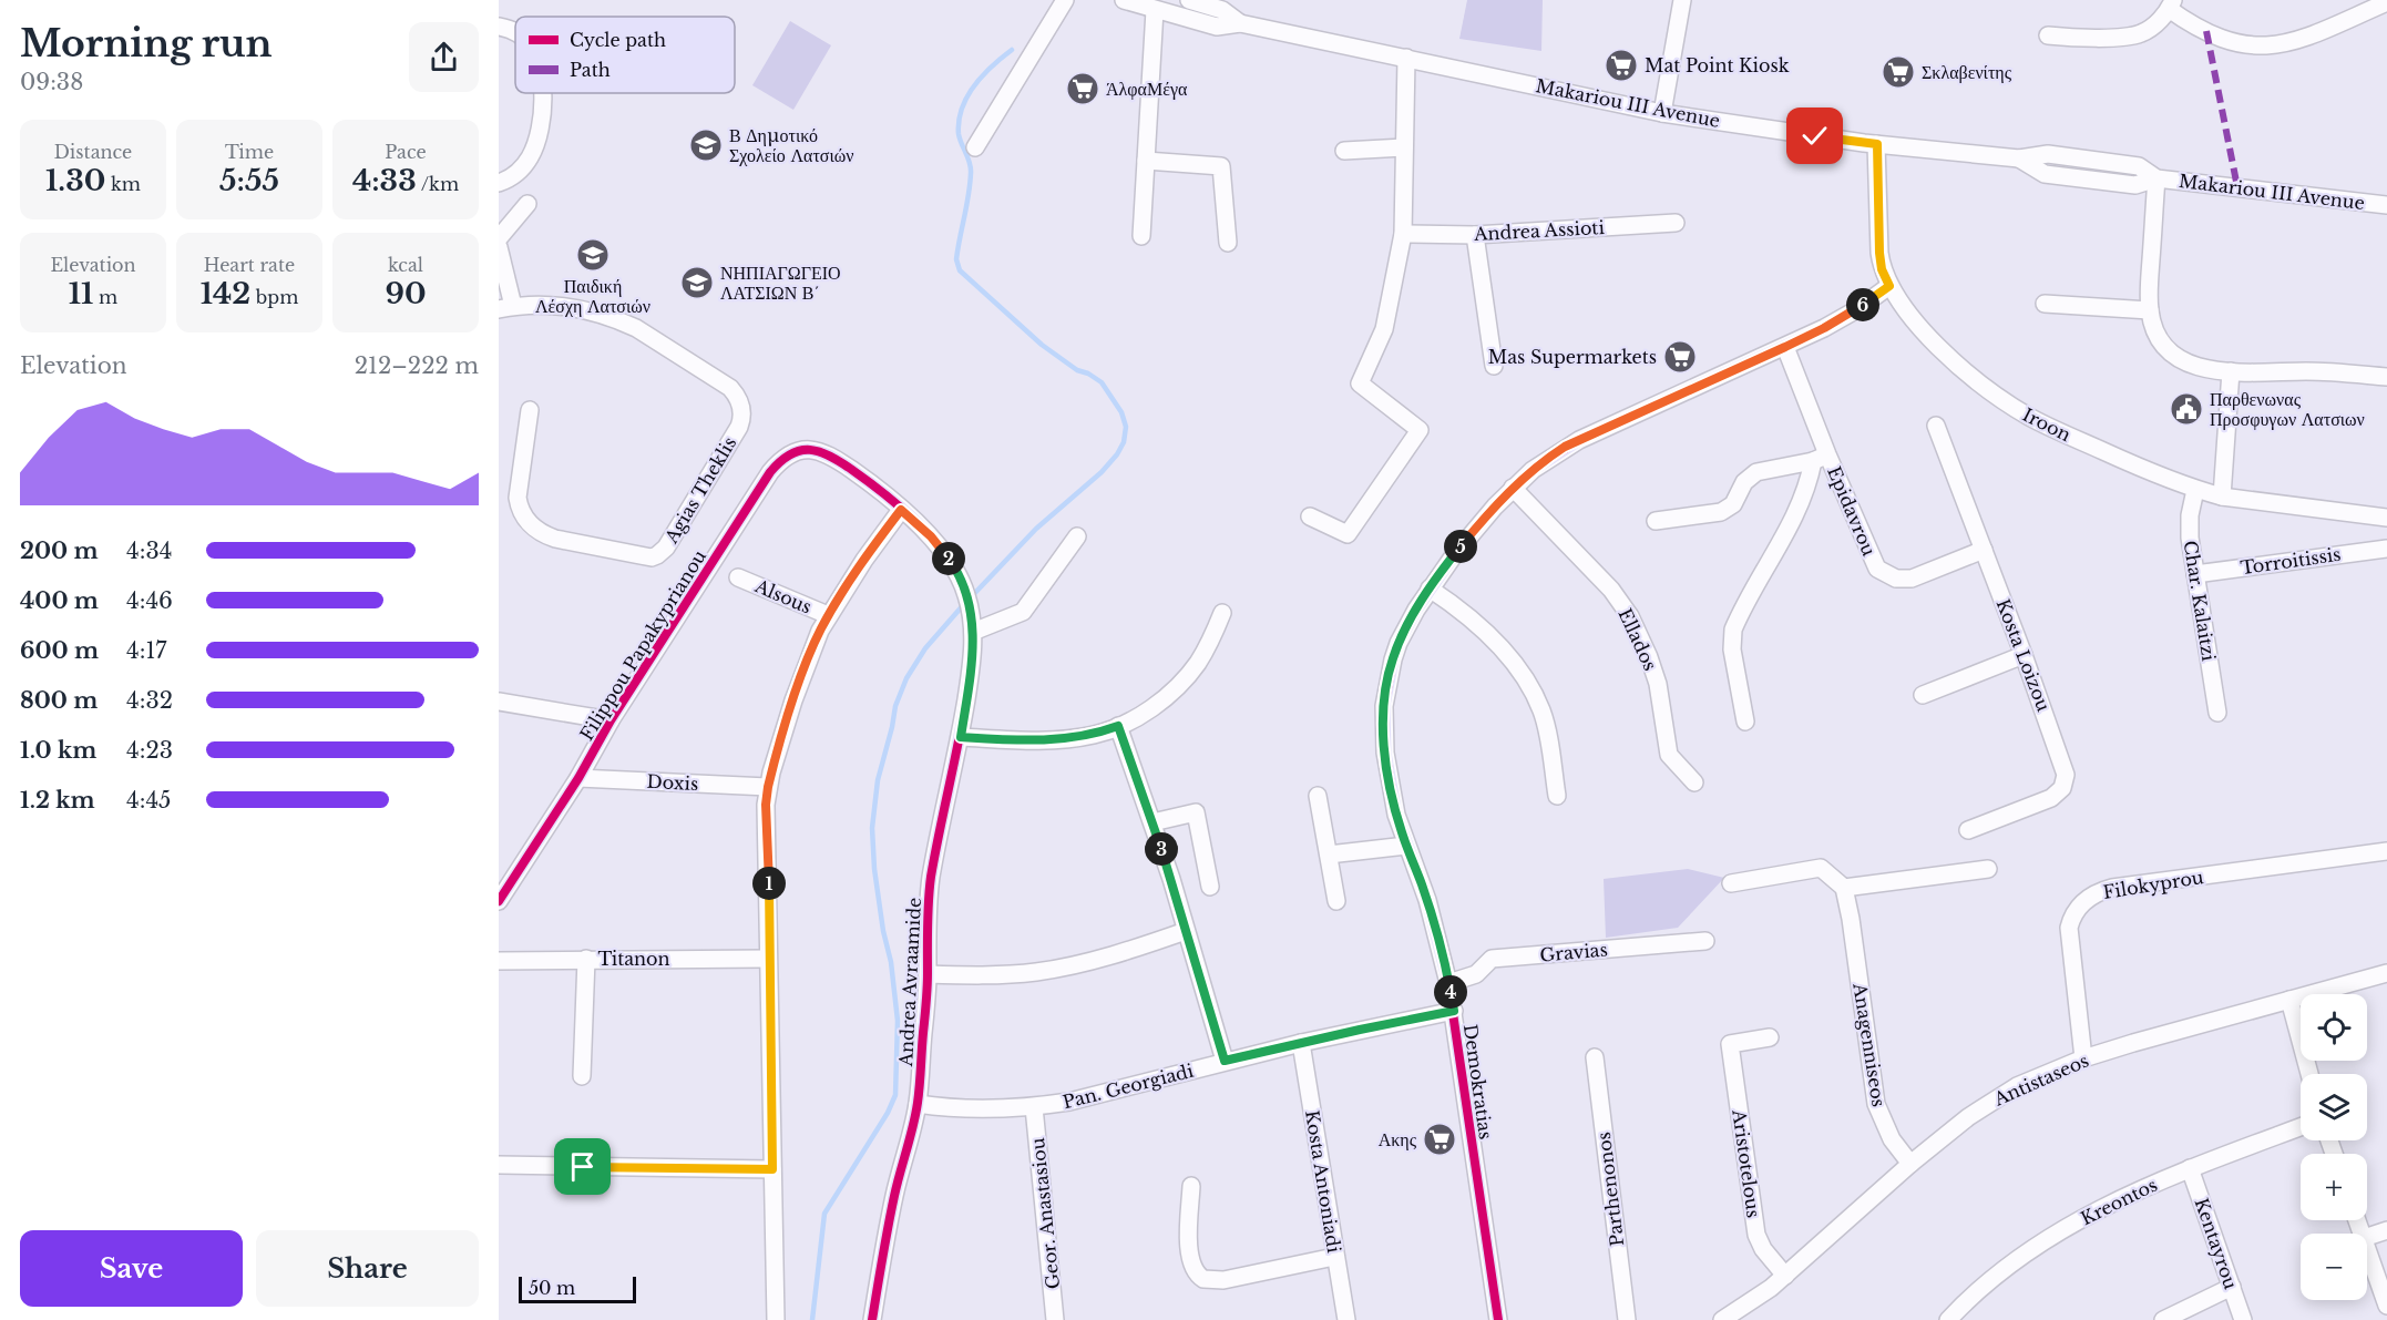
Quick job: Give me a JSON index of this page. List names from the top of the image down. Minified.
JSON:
{"streets":{"street":["Makariou III Avenue","Andrea Assioti","Iroon","Agias Theklis","Epidavrou","Torroitissis","Alsous","Char. Kalaitzi","Ellados","Filippou Papakyprianou","Kosta Loizou","Doxis","Filokyprou","Gravias","Titanon","Andrea Avraamide","Anagenniseos","Antistaseos","Demokratias","Pan. Georgiadi","Aristotelous","Kosta Antoniadi","Parthenonos","Kreontos","Geor. Anastasiou","Kentayrou"]},"crossings":[["Makariou III Avenue","Iroon"],["Iroon","Char. Kalaitzi"],["Iroon","Demokratias"],["Epidavrou","Kosta Loizou"],["Epidavrou","Demokratias"],["Torroitissis","Char. Kalaitzi"],["Ellados","Demokratias"],["Filippou Papakyprianou","Doxis"],["Filippou Papakyprianou","Andrea Avraamide"],["Filokyprou","Antistaseos"],["Gravias","Demokratias"],["Andrea Avraamide","Pan. Georgiadi"],["Anagenniseos","Antistaseos"],["Antistaseos","Aristotelous"],["Demokratias","Pan. Georgiadi"],["Pan. Georgiadi","Kosta Antoniadi"],["Pan. Georgiadi","Geor. Anastasiou"],["Kreontos","Kentayrou"]],"places":{"supermarket":["Mat Point Kiosk","Σκλαβενίτης","ΆλφαΜέγα","Mas Supermarkets","Ακης"],"school or university":["Β Δημοτικό Σχολείο Λατσιών","Παιδική Λέσχη Λατσιών","ΝΗΠΙΑΓΩΓΕΙΟ ΛΑΤΣΙΩΝ Β΄"],"public building":["Παρθενωνας Προσφυγων Λατσιων"]},"legend":["Cycle path","Path"],"scale_bar":"50 m","page":{"heading":["Morning run","09:38"],"stats":[["Distance","1.30 km"],["Time","5:55"],["Pace","4:33 /km"],["Elevation","11 m"],["Heart rate","142 bpm"],["kcal","90"]],"pins":["6","5","2","3","1","4"],"chart":["Elevation","212–222 m"],"list":[{"name":"200 m","note":"4:34"},{"name":"400 m","note":"4:46"},{"name":"600 m","note":"4:17"},{"name":"800 m","note":"4:32"},{"name":"1.0 km","note":"4:23"},{"name":"1.2 km","note":"4:45"}],"map_buttons":["+","−"],"buttons":["Save","Share"],"scale":"50 m"}}
